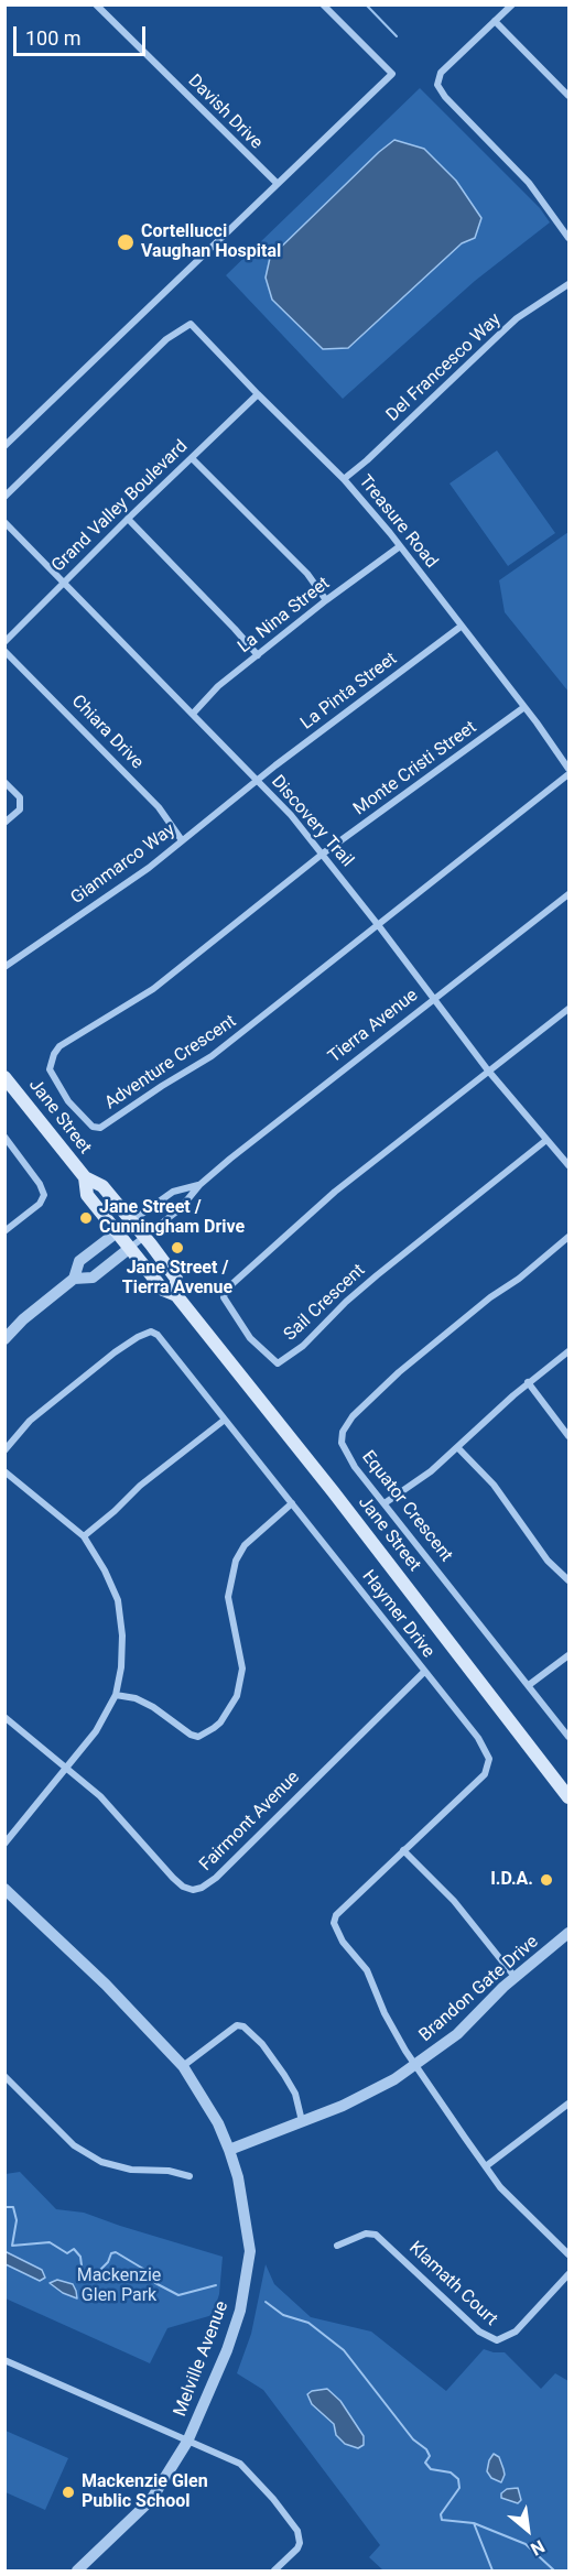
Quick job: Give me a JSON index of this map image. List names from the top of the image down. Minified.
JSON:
{"streets":{"main road":["Jane Street"],"street":["Davish Drive","Del Francesco Way","Grand Valley Boulevard","Treasure Road","La Nina Street","La Pinta Street","Chiara Drive","Monte Cristi Street","Discovery Trail","Gianmarco Way","Tierra Avenue","Adventure Crescent","Sail Crescent","Equator Crescent","Haymer Drive","Fairmont Avenue","Brandon Gate Drive","Klamath Court","Melville Avenue"]},"crossings":[["Del Francesco Way","Treasure Road"],["Grand Valley Boulevard","Treasure Road"],["Grand Valley Boulevard","Discovery Trail"],["Treasure Road","La Nina Street"],["Treasure Road","La Pinta Street"],["Treasure Road","Monte Cristi Street"],["La Nina Street","Discovery Trail"],["La Pinta Street","Discovery Trail"],["La Pinta Street","Gianmarco Way"],["Chiara Drive","Gianmarco Way"],["Monte Cristi Street","Discovery Trail"],["Monte Cristi Street","Adventure Crescent"],["Discovery Trail","Gianmarco Way"],["Discovery Trail","Tierra Avenue"],["Discovery Trail","Adventure Crescent"],["Discovery Trail","Sail Crescent"],["Tierra Avenue","Jane Street"],["Haymer Drive","Fairmont Avenue"],["Haymer Drive","Brandon Gate Drive"],["Brandon Gate Drive","Melville Avenue"]],"parks":["Mackenzie Glen Park"],"places":["Cortellucci Vaughan Hospital","Jane Street / Cunningham Drive","Jane Street / Tierra Avenue","I.D.A.","Mackenzie Glen Public School"],"scale_bar":"100 m","north":"bottom right"}
